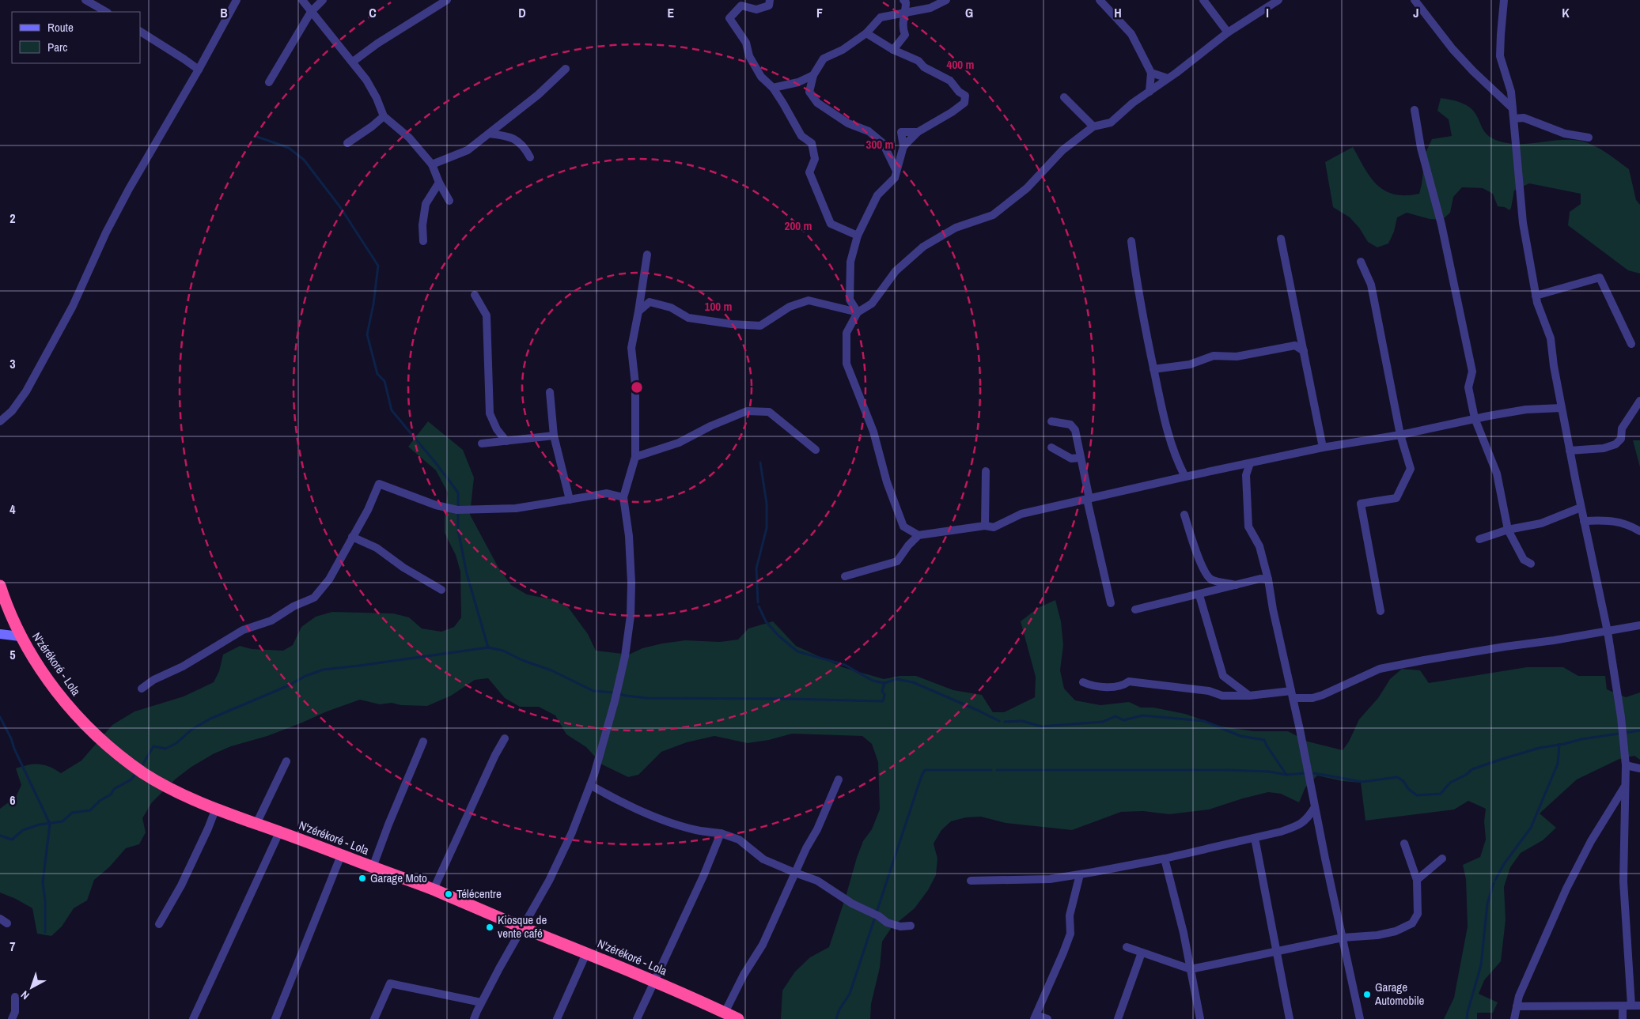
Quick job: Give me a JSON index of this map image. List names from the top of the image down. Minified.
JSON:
{"streets":{"highway":["N'zérékoré - Lola"]},"places":["Garage Moto","Télécentre","Kiosque de vente café","Garage Automobile"],"legend":["Route","Parc"],"north":"bottom left","grid":{"columns":["B","C","D","E","F","G","H","I","J","K"],"rows":["2","3","4","5","6","7"]},"rings":["400 m","300 m","200 m","100 m"]}
